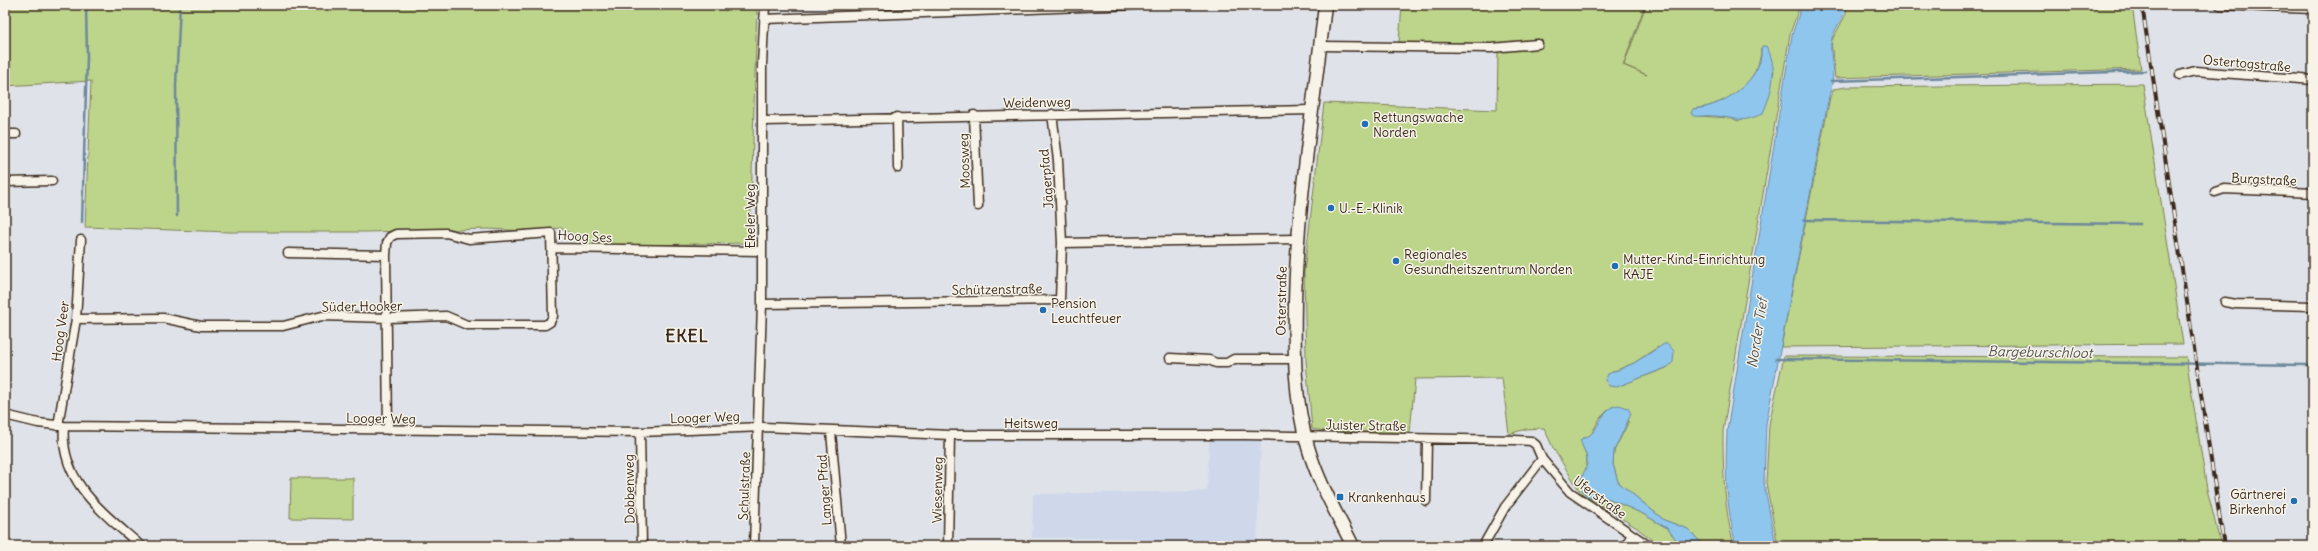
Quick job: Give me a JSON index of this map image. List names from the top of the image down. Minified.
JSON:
{"streets":{"street":["Ostertogstraße","Weidenweg","Moosweg","Jägerpfad","Burgstraße","Ekeler Weg","Hoog Ses","Schützenstraße","Osterstraße","Süder Hooker","Hoog Veer","Looger Weg","Heitsweg","Juister Straße","Schulstraße","Dobbenweg","Langer Pfad","Wiesenweg","Uferstraße"]},"crossings":[["Weidenweg","Moosweg"],["Weidenweg","Jägerpfad"],["Weidenweg","Ekeler Weg"],["Weidenweg","Osterstraße"],["Jägerpfad","Schützenstraße"],["Ekeler Weg","Hoog Ses"],["Ekeler Weg","Schützenstraße"],["Ekeler Weg","Looger Weg"],["Ekeler Weg","Heitsweg"],["Ekeler Weg","Schulstraße"],["Hoog Ses","Süder Hooker"],["Osterstraße","Heitsweg"],["Osterstraße","Juister Straße"],["Süder Hooker","Hoog Veer"],["Hoog Veer","Looger Weg"],["Looger Weg","Heitsweg"],["Looger Weg","Schulstraße"],["Looger Weg","Dobbenweg"],["Heitsweg","Juister Straße"],["Heitsweg","Schulstraße"],["Heitsweg","Langer Pfad"],["Heitsweg","Wiesenweg"],["Juister Straße","Uferstraße"]],"districts":["EKEL"],"water":["Norder Tief","Bargeburschloot"],"places":{"other":["Rettungswache Norden","U.-E.-Klinik","Regionales Gesundheitszentrum Norden","Mutter-Kind-Einrichtung KAJE","Pension Leuchtfeuer","Gärtnerei Birkenhof"],"transit":["Krankenhaus"]}}
